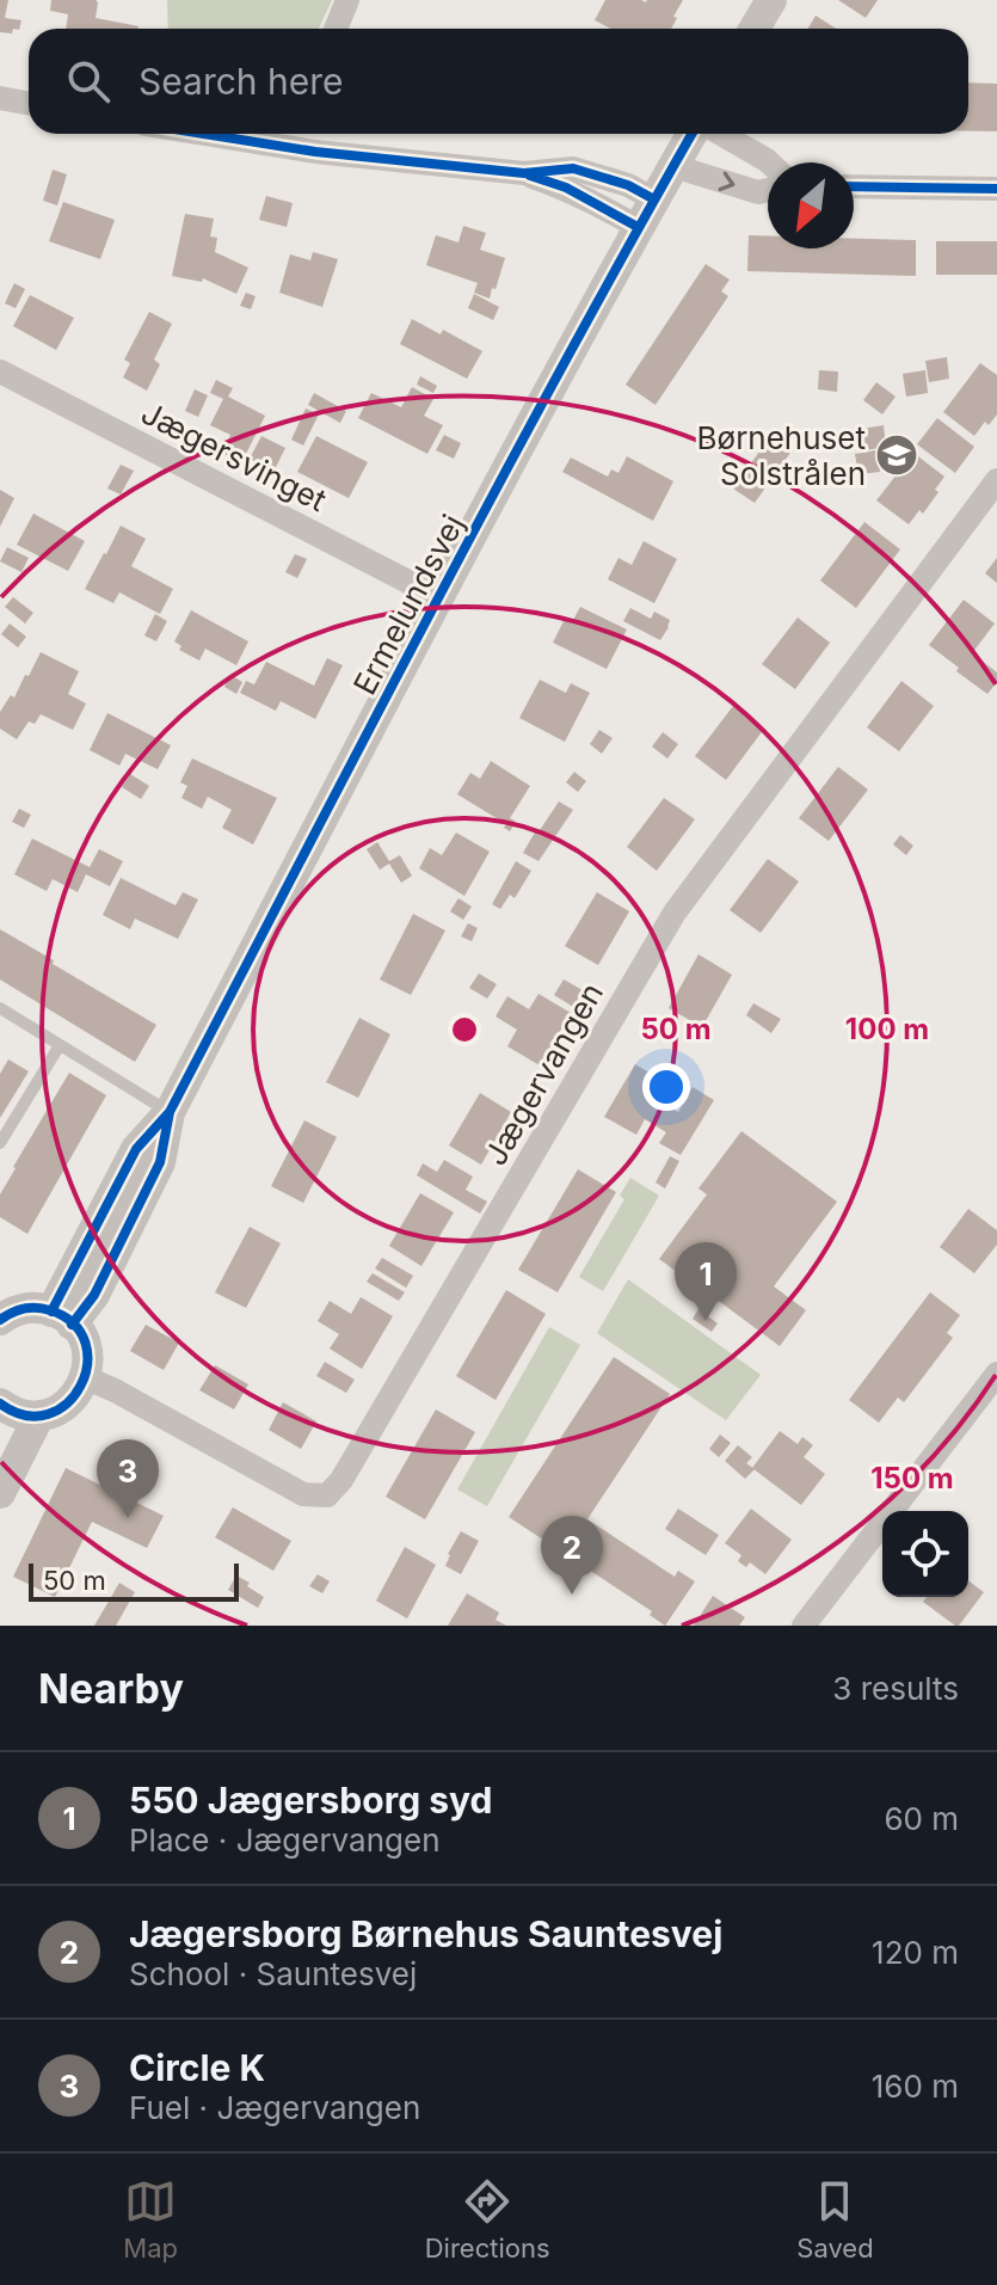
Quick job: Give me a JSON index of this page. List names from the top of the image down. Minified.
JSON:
{"streets":{"street":["Jægersvinget","Ermelundsvej","Jægervangen"]},"crossings":[["Jægersvinget","Ermelundsvej"]],"places":{"school or university":["Børnehuset Solstrålen"]},"scale_bar":"50 m","north":"bottom left","page":{"search":"Search here","pins":["1","3","2"],"scale":"50 m","heading":["Nearby","3 results"],"list":[{"mark":"1","name":"550 Jægersborg syd","note":"Place · Jægervangen","value":"60 m"},{"mark":"2","name":"Jægersborg Børnehus Sauntesvej","note":"School · Sauntesvej","value":"120 m"},{"mark":"3","name":"Circle K","note":"Fuel · Jægervangen","value":"160 m"}],"nav":["Map","Directions","Saved"]},"rings":["50 m","100 m","150 m"]}
